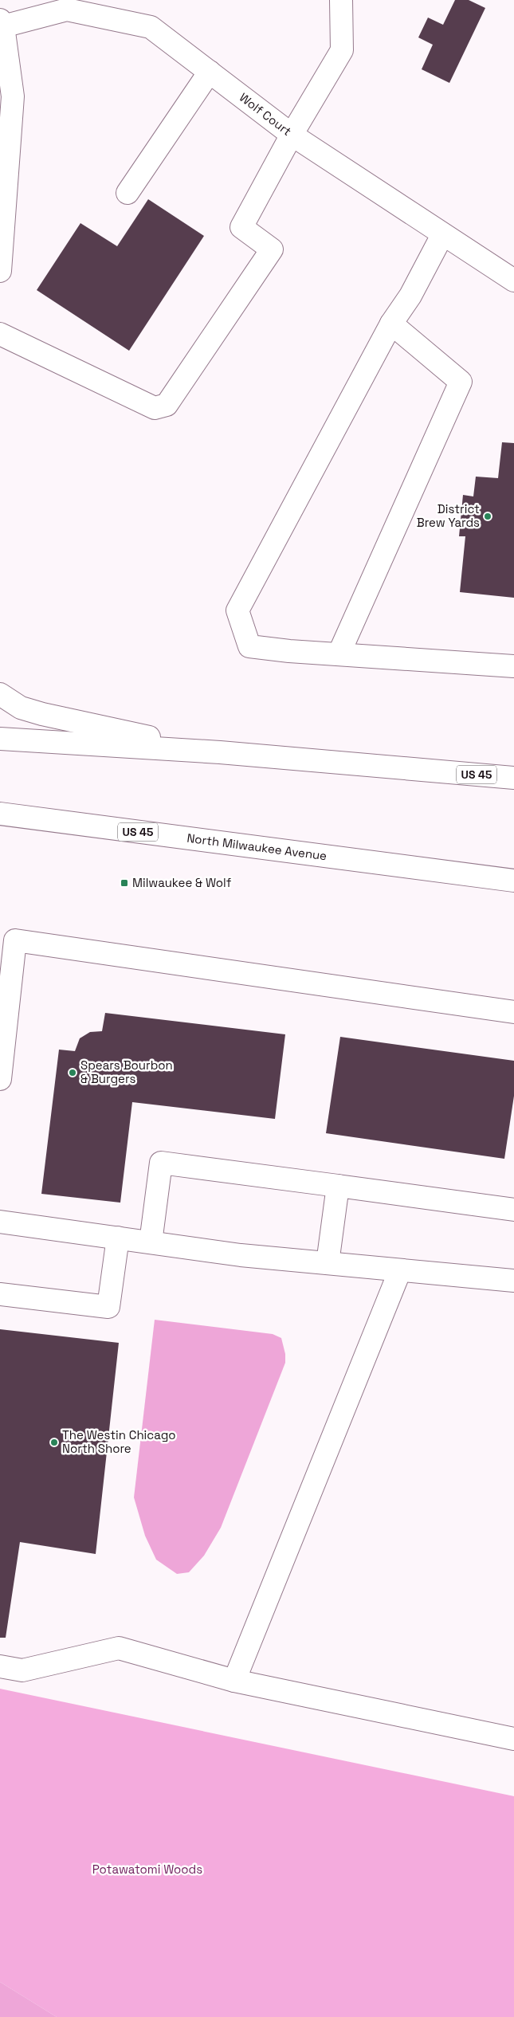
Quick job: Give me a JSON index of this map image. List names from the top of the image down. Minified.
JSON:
{"streets":{"main road":["Wolf Court","US 45","North Milwaukee Avenue"]},"parks":["Potawatomi Woods"],"places":{"other":["District Brew Yards","Spears Bourbon & Burgers","The Westin Chicago North Shore"],"transit":["Milwaukee & Wolf"]}}
